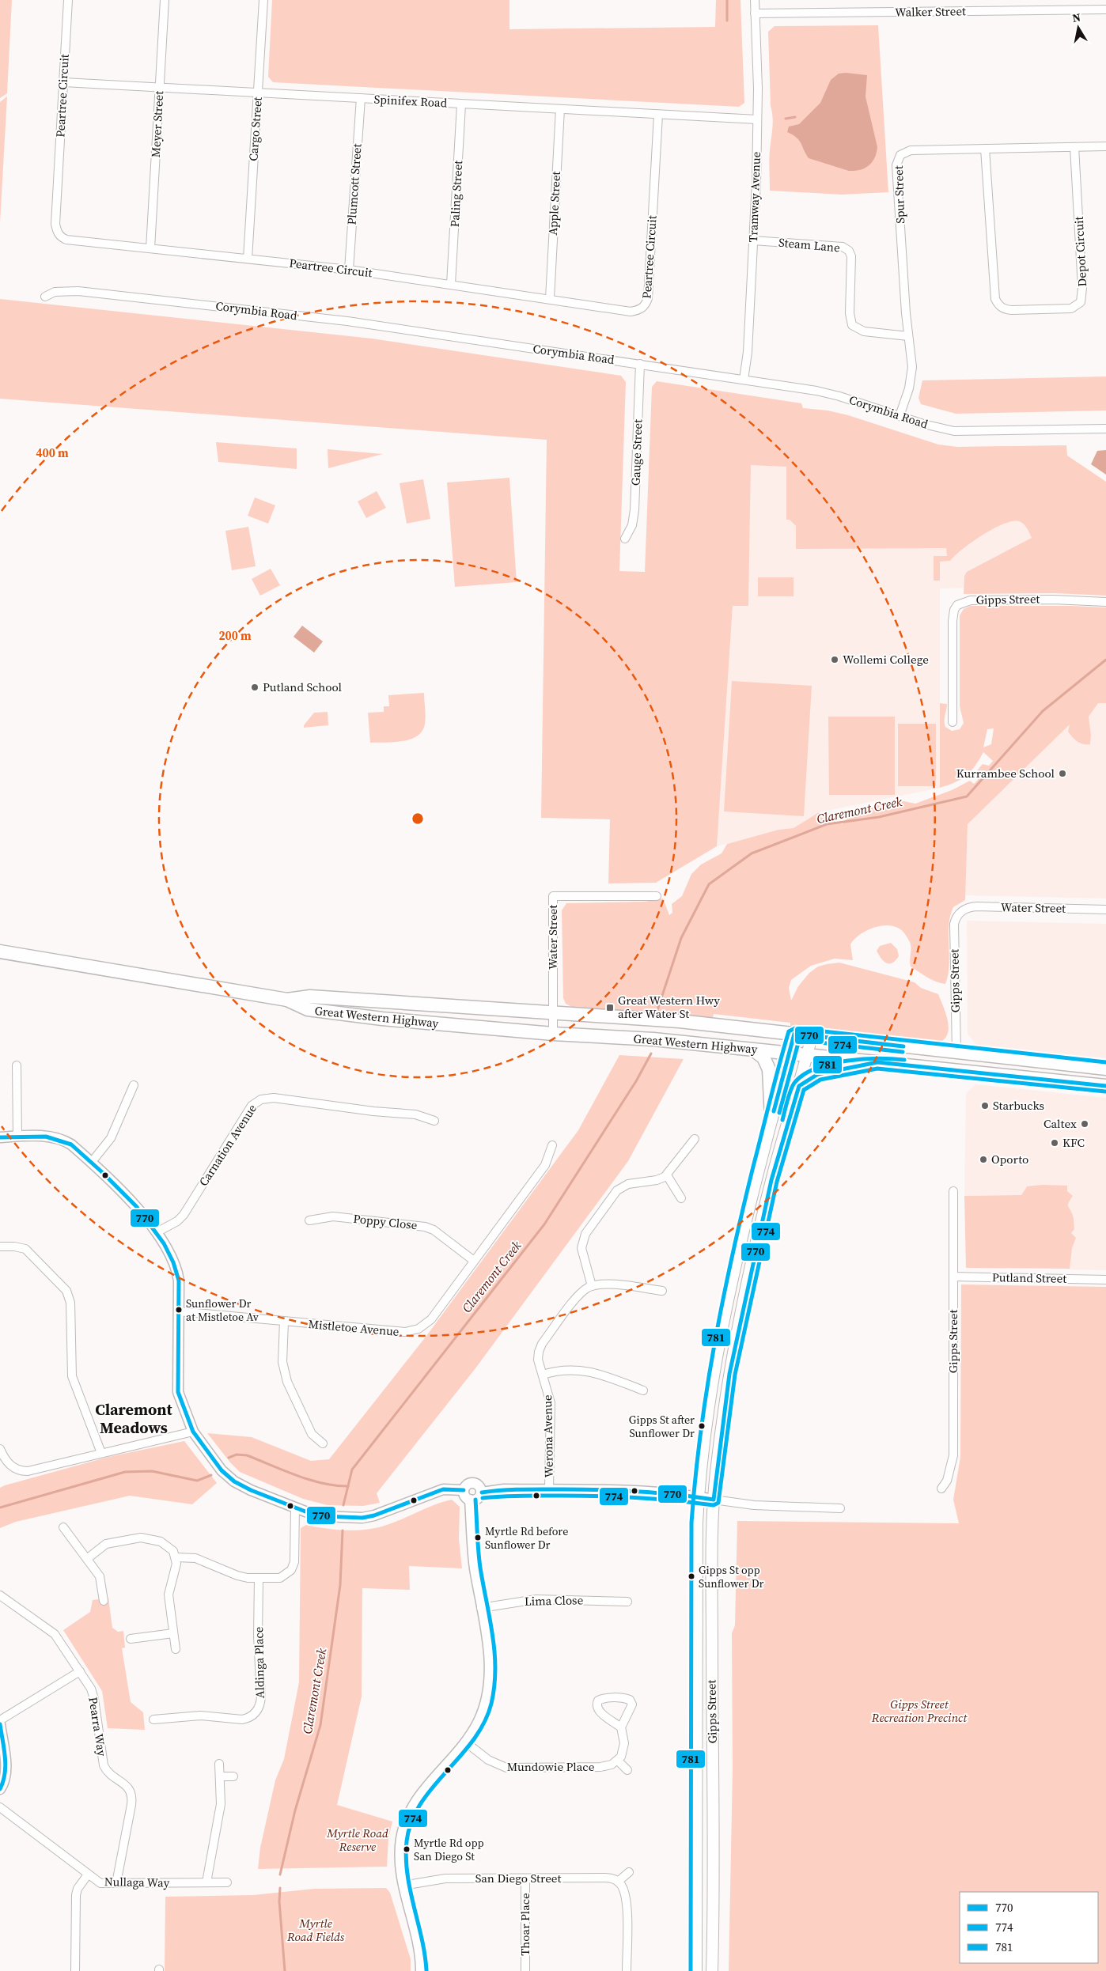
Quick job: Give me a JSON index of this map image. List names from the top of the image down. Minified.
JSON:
{"streets":{"highway":["Great Western Highway"],"main road":["Gipps Street"],"street":["Walker Street","Peartree Circuit","Spinifex Road","Meyer Street","Cargo Street","Plumcott Street","Paling Street","Spur Street","Tramway Avenue","Apple Street","Steam Lane","Depot Circuit","Corymbia Road","Gauge Street","Water Street","Carnation Avenue","Poppy Close","Putland Street","Mistletoe Avenue","Werona Avenue","Lima Close","Aldinga Place","Pearra Way","Mundowie Place","San Diego Street","Nullaga Way","Thoar Place"]},"crossings":[["Walker Street","Tramway Avenue"],["Peartree Circuit","Spinifex Road"],["Peartree Circuit","Meyer Street"],["Peartree Circuit","Cargo Street"],["Peartree Circuit","Plumcott Street"],["Peartree Circuit","Paling Street"],["Peartree Circuit","Apple Street"],["Spinifex Road","Meyer Street"],["Spinifex Road","Cargo Street"],["Spinifex Road","Plumcott Street"],["Spinifex Road","Paling Street"],["Spinifex Road","Tramway Avenue"],["Spinifex Road","Apple Street"],["Spur Street","Steam Lane"],["Spur Street","Depot Circuit"],["Spur Street","Corymbia Road"],["Tramway Avenue","Steam Lane"],["Tramway Avenue","Corymbia Road"],["Corymbia Road","Gauge Street"],["Gipps Street","Water Street"],["Gipps Street","Great Western Highway"],["Gipps Street","Putland Street"],["Water Street","Great Western Highway"],["Poppy Close","Mistletoe Avenue"],["Pearra Way","Nullaga Way"],["San Diego Street","Thoar Place"]],"districts":["Claremont Meadows"],"water":["Claremont Creek"],"parks":["Gipps Street Recreation Precinct","Myrtle Road Reserve","Myrtle Road Fields"],"places":{"other":["Wollemi College","Putland School","Kurrambee School","Starbucks","Caltex","KFC","Oporto","Sunflower Dr at Mistletoe Av","Gipps St after Sunflower Dr","Myrtle Rd before Sunflower Dr","Gipps St opp Sunflower Dr","Myrtle Rd opp San Diego St"],"transit":["Great Western Hwy after Water St"]},"lines":["transit line 781","transit line 770","transit line 774"],"legend":["770","774","781"],"north":"top","rings":["400 m","200 m"]}
